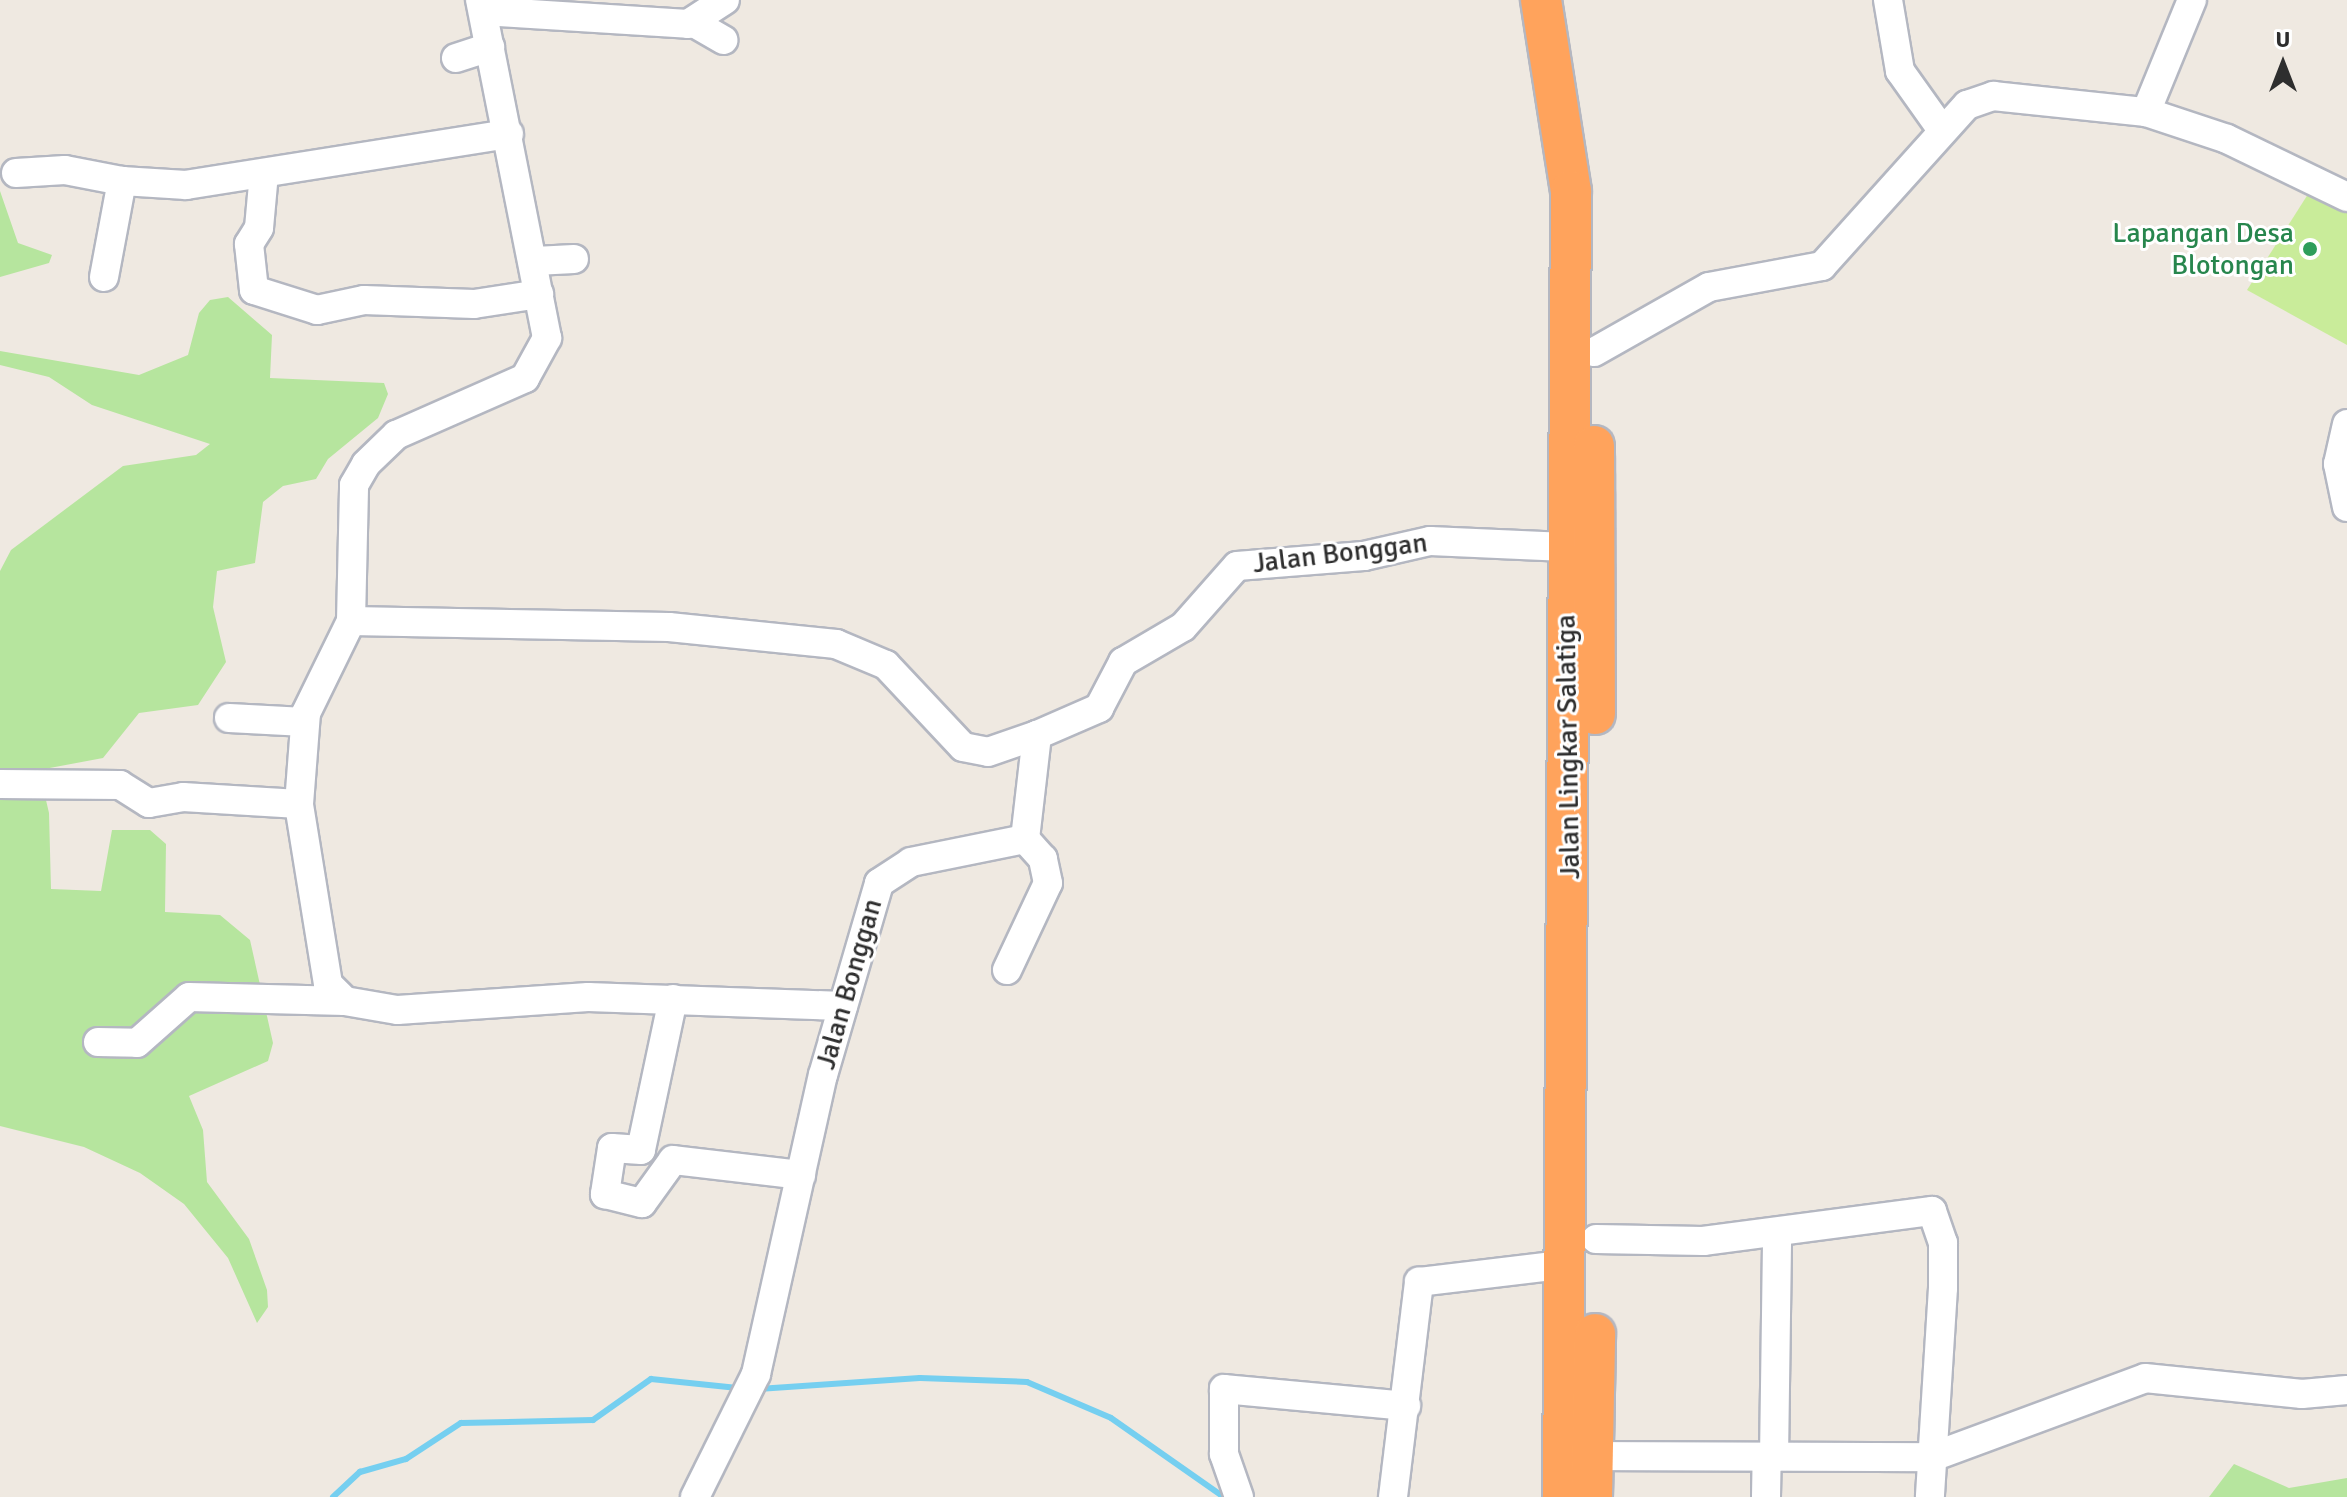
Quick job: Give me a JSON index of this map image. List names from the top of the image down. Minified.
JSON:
{"streets":{"highway":["Jalan Lingkar Salatiga"],"street":["Jalan Bonggan"]},"crossings":[["Jalan Bonggan","Jalan Lingkar Salatiga"]],"places":["Lapangan Desa Blotongan"],"north":"top"}
